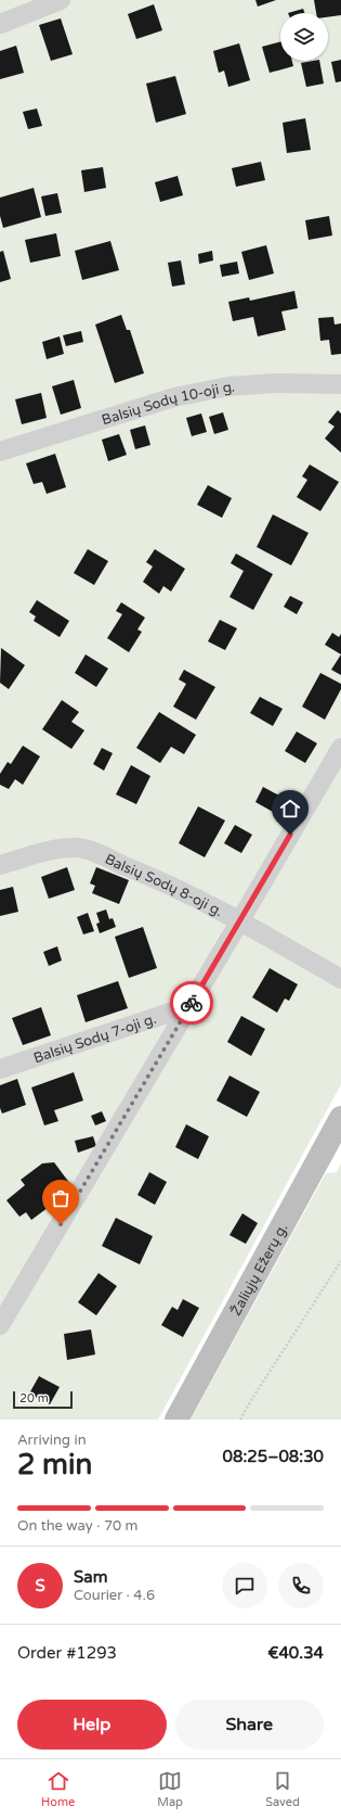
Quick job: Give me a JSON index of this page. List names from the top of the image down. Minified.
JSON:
{"streets":{"main road":["Žaliųjų Ežerų g."],"street":["Balsių Sodų 10-oji g.","Balsių Sodų 8-oji g.","Balsių Sodų 7-oji g."]},"scale_bar":"20 m","page":{"scale":"20 m","heading":["2 min","Arriving in","08:25–08:30"],"panel":["Sam","Courier · 4.6","Order #1293","€40.34"],"bar":"On the way · 70 m","round":"S","buttons":["Help","Share"],"tabs":["Home","Map","Saved"]}}
